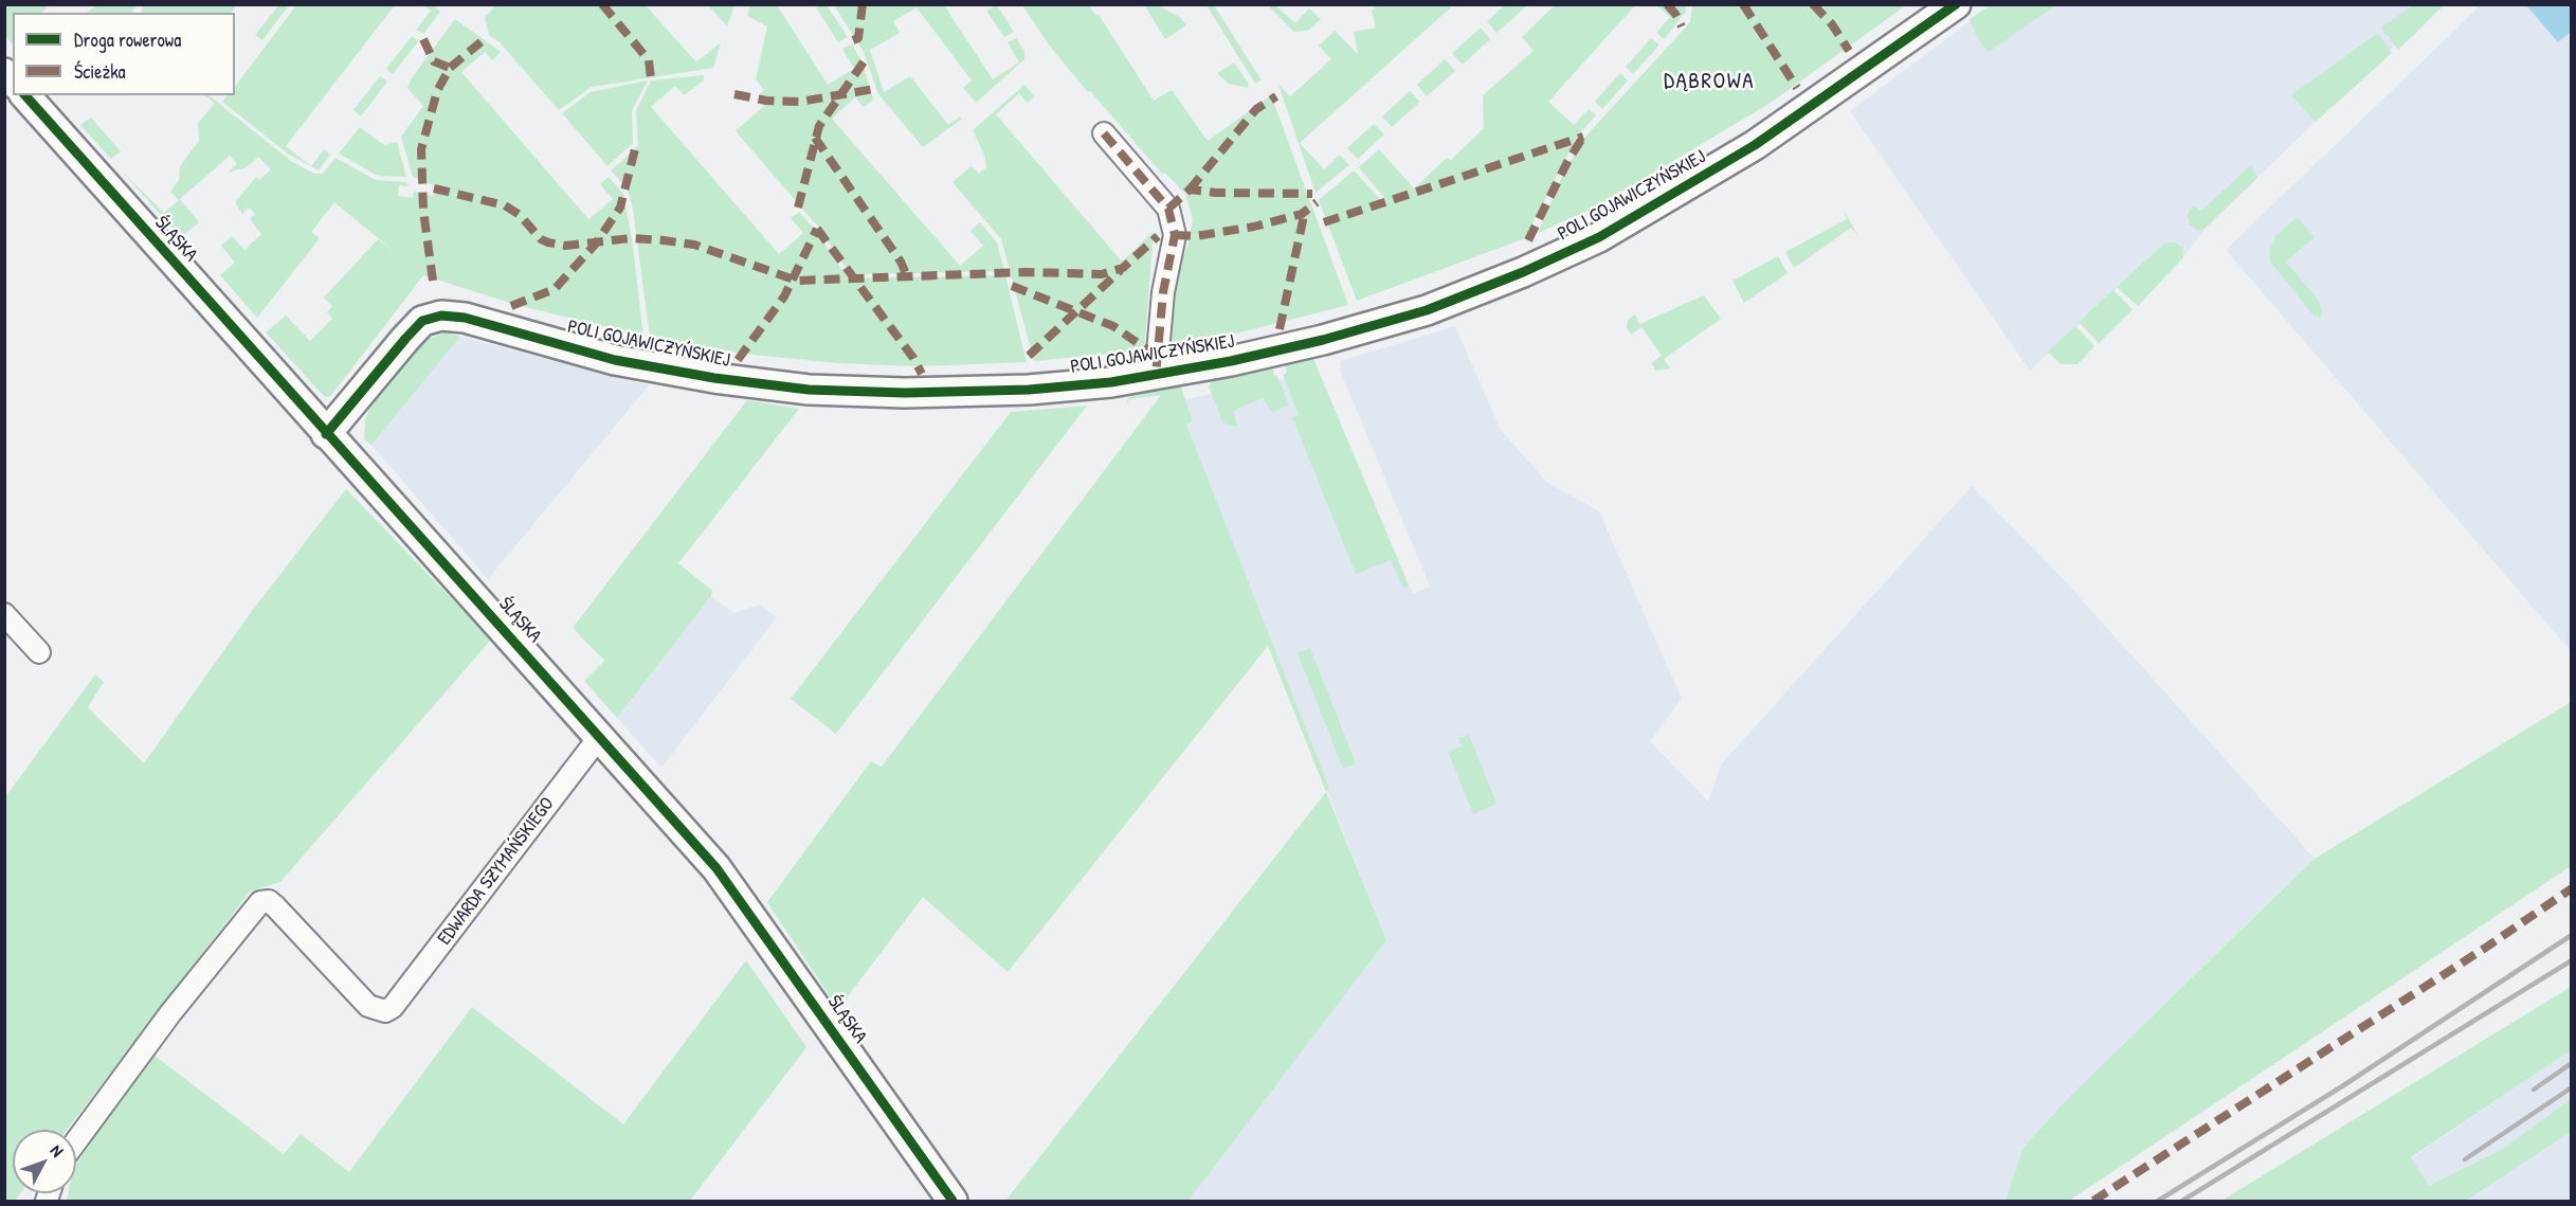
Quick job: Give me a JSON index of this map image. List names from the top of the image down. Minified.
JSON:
{"streets":{"street":["POLI GOJAWICZYŃSKIEJ","ŚLĄSKA","EDWARDA SZYMAŃSKIEGO"]},"crossings":[["POLI GOJAWICZYŃSKIEJ","ŚLĄSKA"],["ŚLĄSKA","EDWARDA SZYMAŃSKIEGO"]],"districts":["DĄBROWA"],"legend":["Droga rowerowa","Ścieżka"],"north":"top right"}
